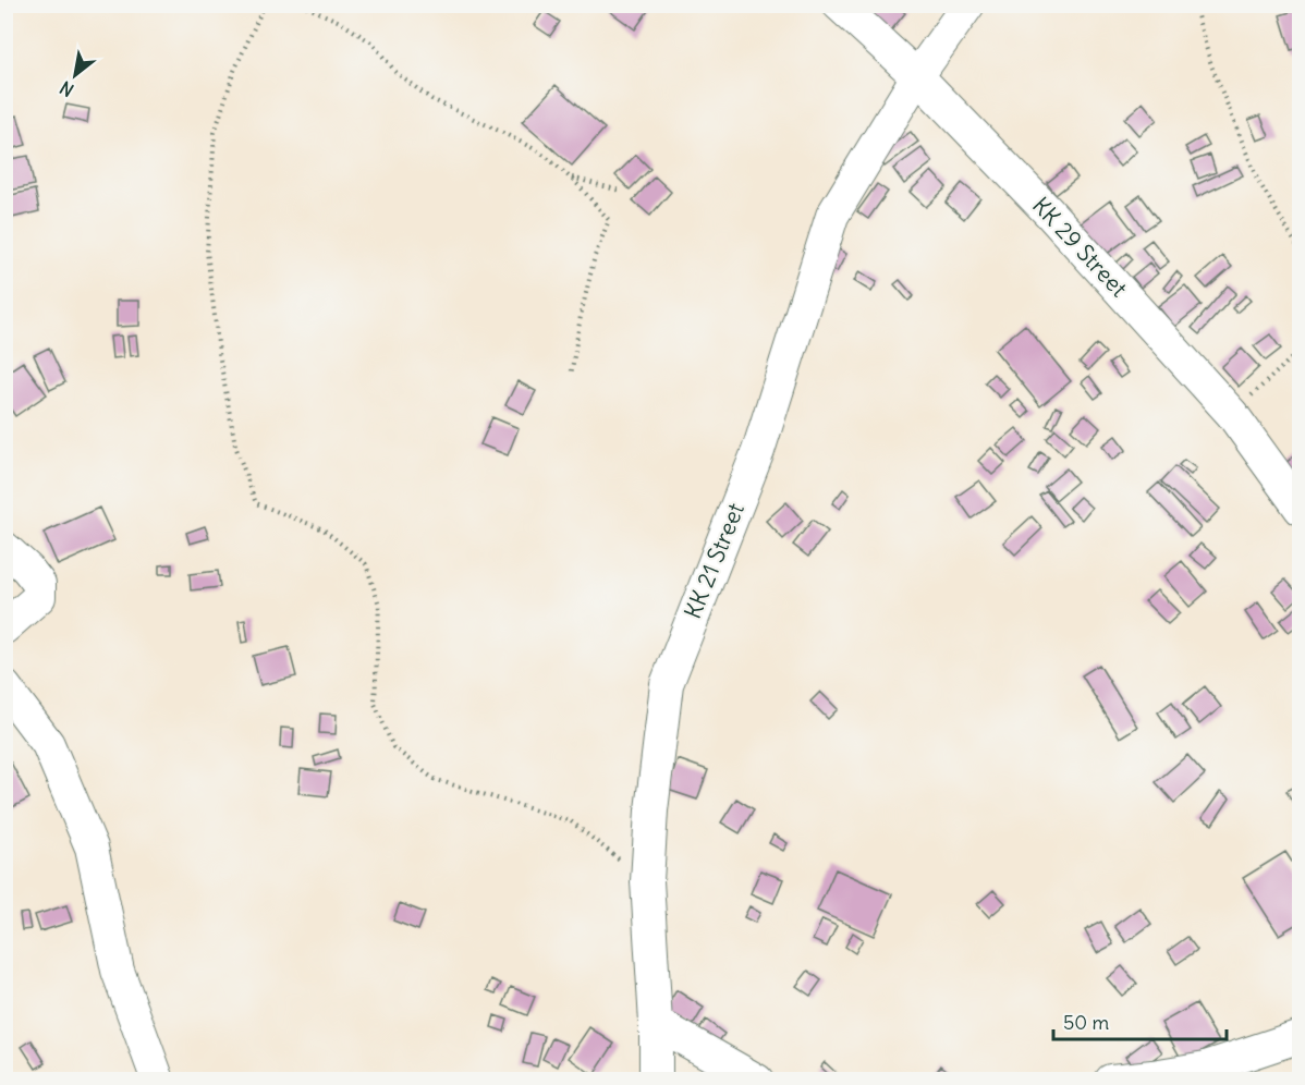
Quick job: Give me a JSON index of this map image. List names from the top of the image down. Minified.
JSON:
{"streets":{"street":["KK 29 Street","KK 21 Street"]},"crossings":[["KK 29 Street","KK 21 Street"]],"scale_bar":"50 m","north":"bottom left"}
